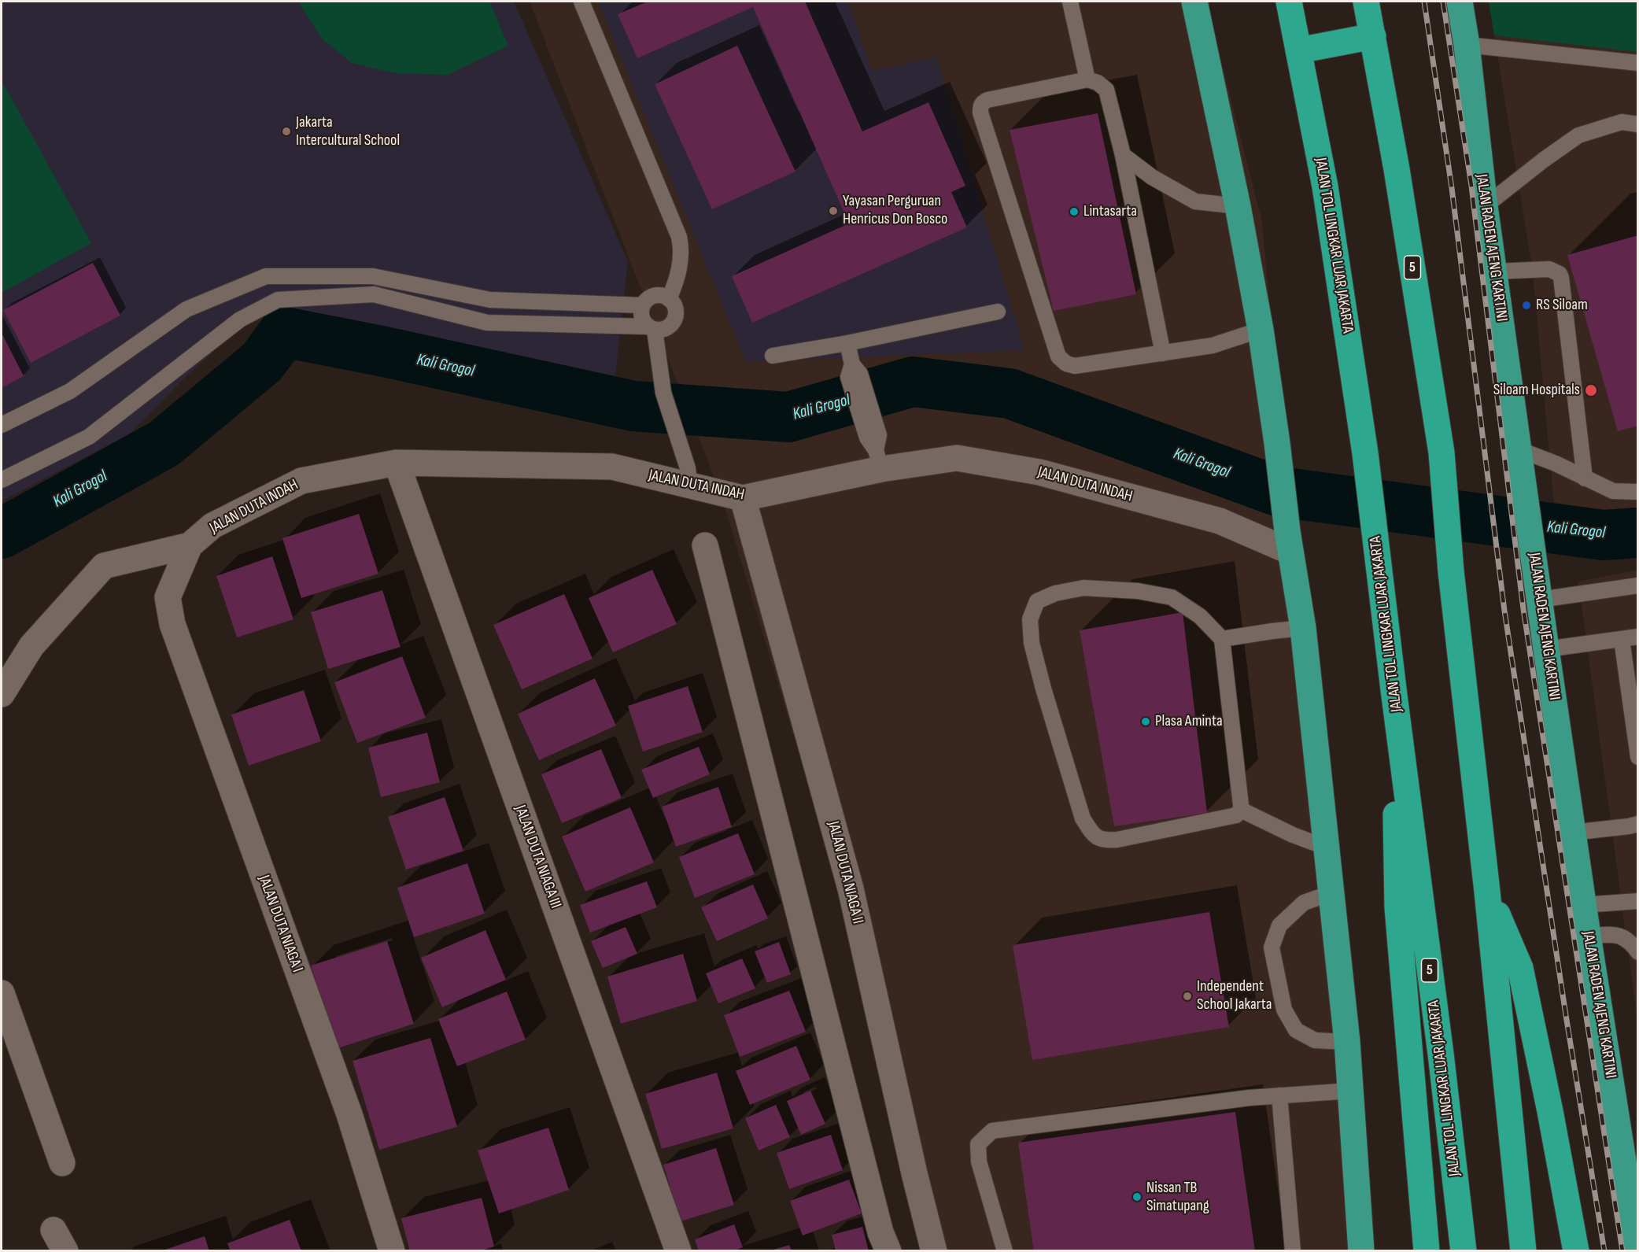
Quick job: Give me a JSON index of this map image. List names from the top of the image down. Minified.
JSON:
{"streets":{"highway":["JALAN TOL LINGKAR LUAR JAKARTA","JALAN RADEN AJENG KARTINI","5"],"street":["JALAN DUTA INDAH","JALAN DUTA NIAGA III","JALAN DUTA NIAGA II","JALAN DUTA NIAGA I"]},"crossings":[["JALAN DUTA INDAH","JALAN DUTA NIAGA III"],["JALAN DUTA INDAH","JALAN DUTA NIAGA II"],["JALAN DUTA INDAH","JALAN DUTA NIAGA I"]],"water":["Kali Grogol"],"places":["Jakarta Intercultural School","Yayasan Perguruan Henricus Don Bosco","Lintasarta","RS Siloam","Siloam Hospitals","Plasa Aminta","Independent School Jakarta","Nissan TB Simatupang"]}
